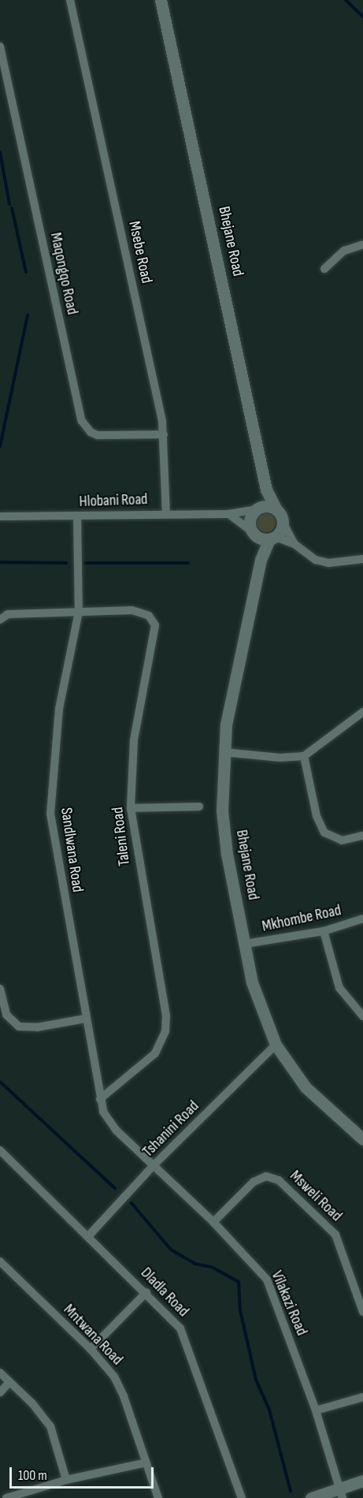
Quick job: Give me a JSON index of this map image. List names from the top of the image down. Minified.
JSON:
{"streets":{"street":["Bhejane Road","Msebe Road","Maqongqo Road","Hlobani Road","Taleni Road","Sandlwana Road","Mkhombe Road","Tshanini Road","Msweli Road","Dladla Road","Vilakazi Road","Mntwana Road"]},"crossings":[["Bhejane Road","Hlobani Road"],["Bhejane Road","Mkhombe Road"],["Bhejane Road","Tshanini Road"],["Msebe Road","Maqongqo Road"],["Msebe Road","Hlobani Road"],["Hlobani Road","Sandlwana Road"],["Taleni Road","Sandlwana Road"],["Sandlwana Road","Tshanini Road"],["Sandlwana Road","Vilakazi Road"],["Tshanini Road","Dladla Road"],["Tshanini Road","Vilakazi Road"],["Msweli Road","Vilakazi Road"]],"scale_bar":"100 m"}
